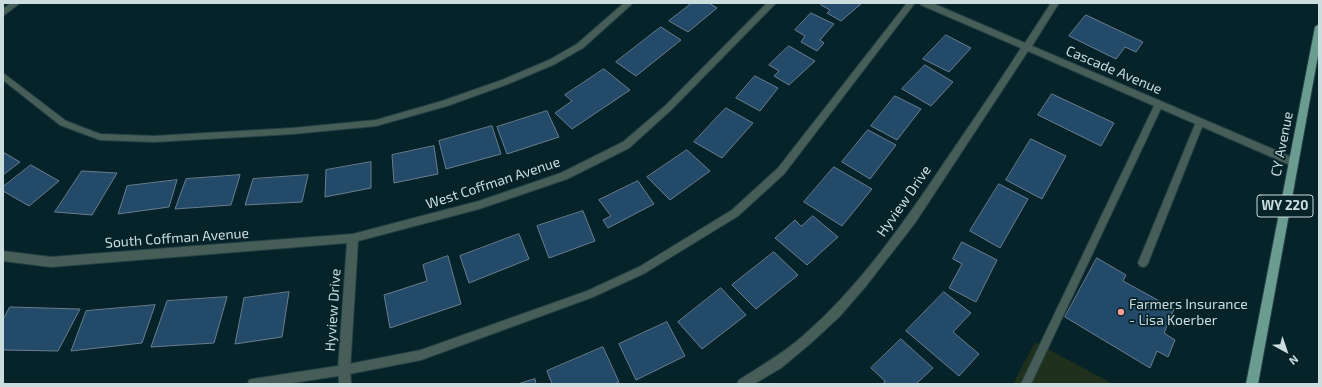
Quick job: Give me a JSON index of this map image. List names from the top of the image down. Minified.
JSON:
{"streets":{"main road":["CY Avenue","WY 220"],"street":["Cascade Avenue","West Coffman Avenue","Hyview Drive","South Coffman Avenue"]},"crossings":[["Cascade Avenue","CY Avenue"],["Cascade Avenue","Hyview Drive"],["West Coffman Avenue","Hyview Drive"],["West Coffman Avenue","South Coffman Avenue"],["Hyview Drive","South Coffman Avenue"]],"places":["Farmers Insurance - Lisa Koerber"],"north":"bottom right"}
